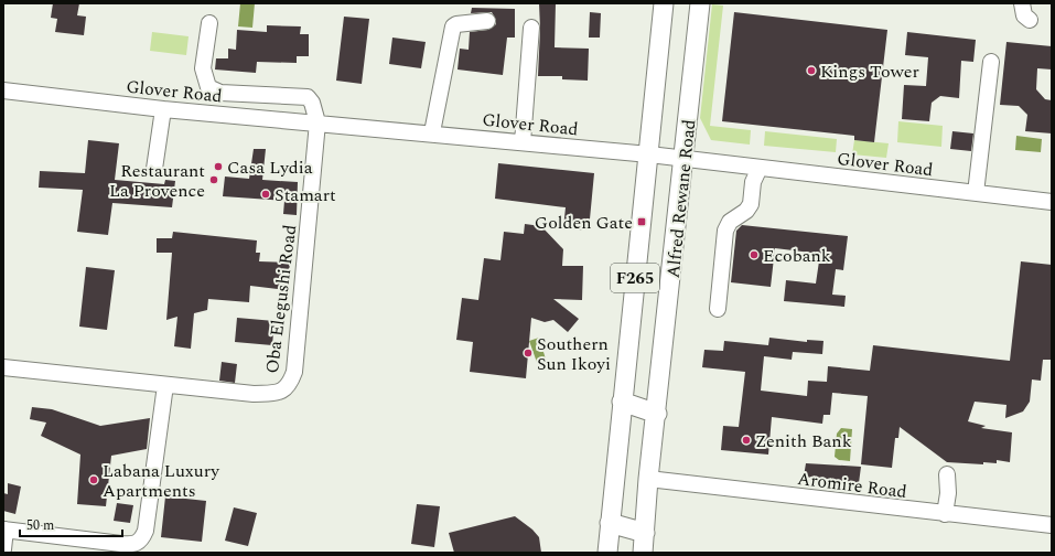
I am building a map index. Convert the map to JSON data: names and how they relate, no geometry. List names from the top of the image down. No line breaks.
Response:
{"streets":{"main road":["Alfred Rewane Road","F265"],"street":["Glover Road","Oba Elegushi Road","Aromire Road"]},"crossings":[["Glover Road","Alfred Rewane Road"],["Glover Road","Oba Elegushi Road"],["Alfred Rewane Road","Aromire Road"]],"places":{"other":["Kings Tower","Casa Lydia","Restaurant La Provence","Stamart","Ecobank","Southern Sun Ikoyi","Zenith Bank","Labana Luxury Apartments"],"transit":["Golden Gate"]},"scale_bar":"50 m"}
